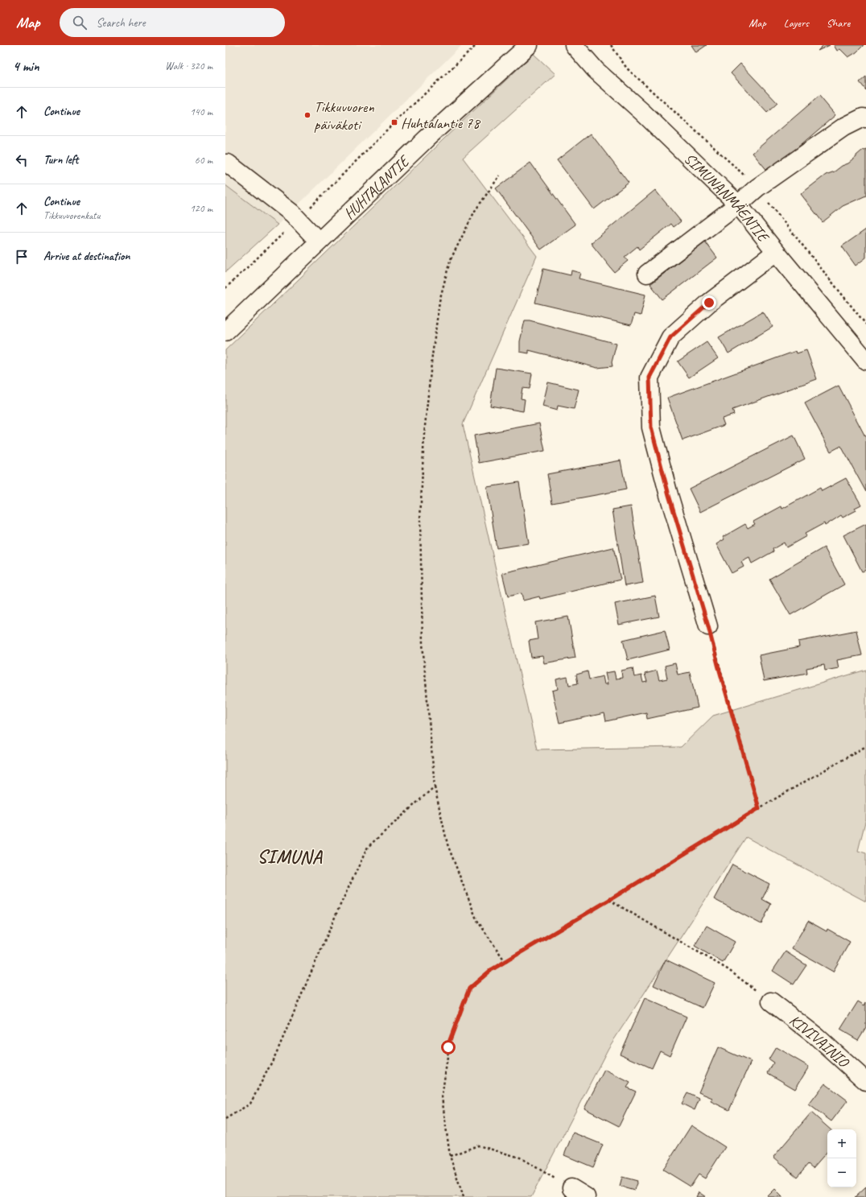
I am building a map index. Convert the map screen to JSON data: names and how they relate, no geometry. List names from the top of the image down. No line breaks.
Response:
{"streets":{"street":["HUHTALANTIE","SIMUNANMÄENTIE","KIVIVAINIO"]},"districts":["SIMUNA"],"places":{"other":["Tikkuvuoren päiväkoti"],"transit":["Huhtalantie 78"]},"page":{"header":"Map","search":"Search here","nav":["Map","Layers","Share"],"heading":["4 min","Walk · 320 m"],"list":[["Continue","140 m"],["Turn left","60 m"],["Continue","Tikkuvuorenkatu","120 m"],"Arrive at destination"],"map_buttons":["+","−"]}}
